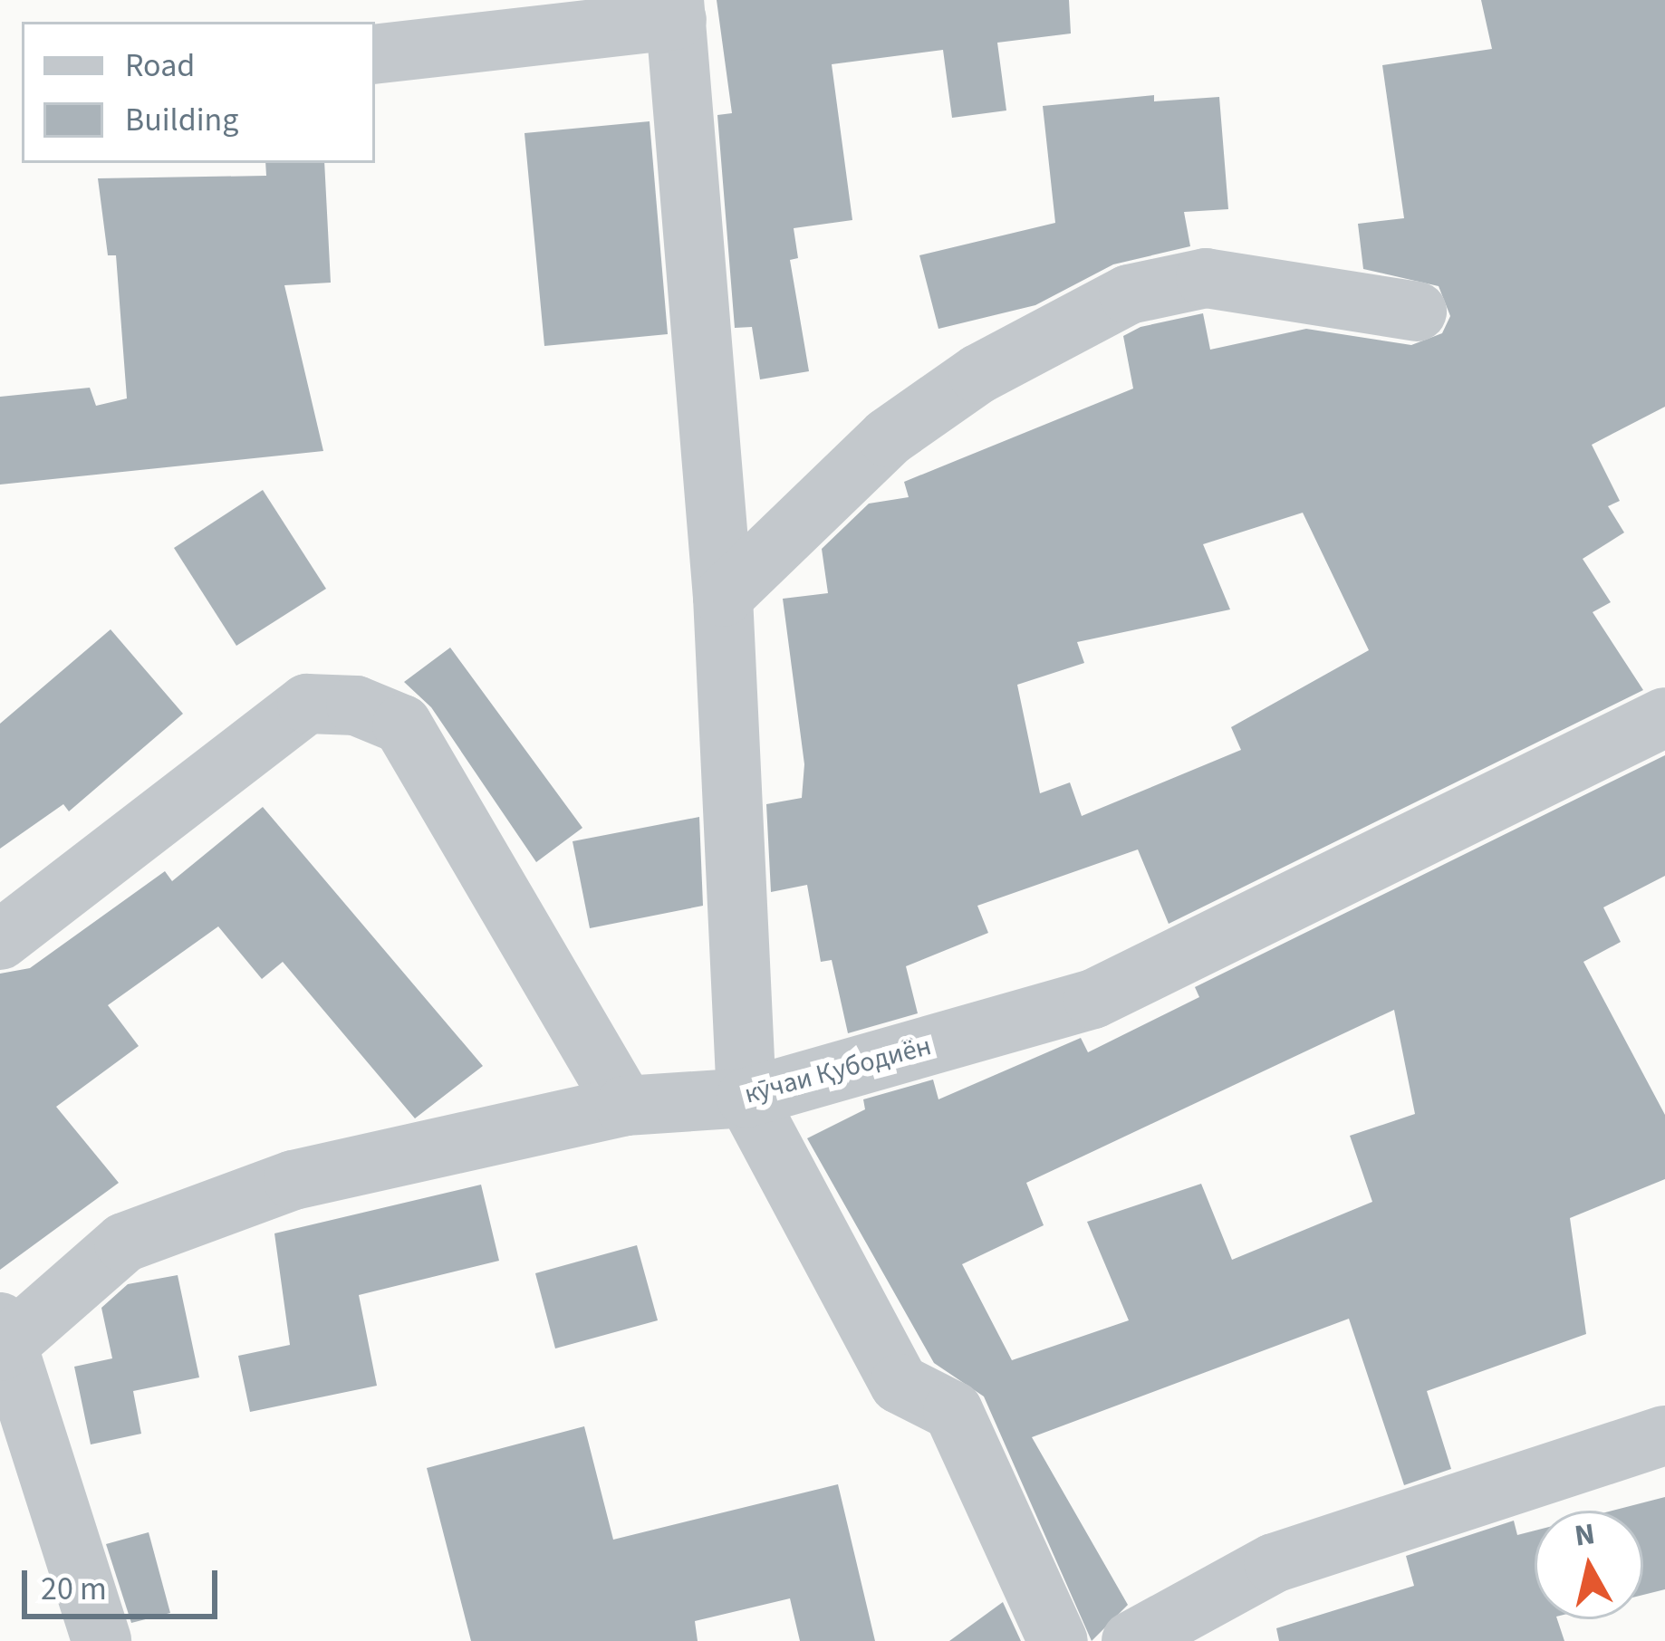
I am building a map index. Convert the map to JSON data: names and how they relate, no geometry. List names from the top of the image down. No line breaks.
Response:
{"streets":{"street":["кӯчаи Қубодиён"]},"legend":["Road","Building"],"scale_bar":"20 m","north":"top"}
